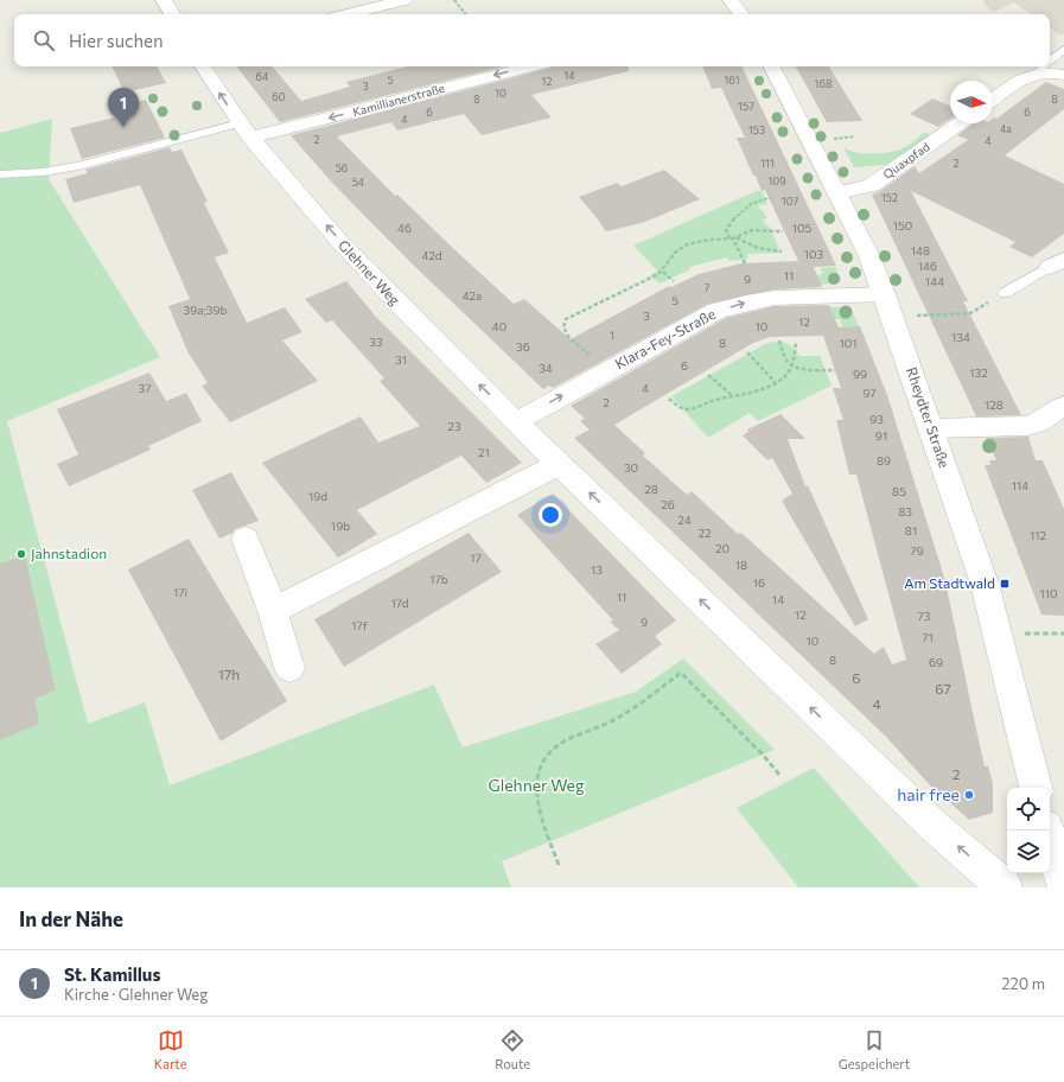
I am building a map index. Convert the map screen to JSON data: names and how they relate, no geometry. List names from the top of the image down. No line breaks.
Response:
{"streets":{"street":["Kamillianerstraße","Quaxpfad","Glehner Weg","Klara-Fey-Straße","Rheydter Straße"]},"crossings":[["Kamillianerstraße","Glehner Weg"],["Quaxpfad","Rheydter Straße"],["Glehner Weg","Klara-Fey-Straße"],["Klara-Fey-Straße","Rheydter Straße"]],"one_way":["Kamillianerstraße","Glehner Weg","Klara-Fey-Straße"],"parks":["Glehner Weg"],"places":{"other":["Jahnstadion","hair free"],"transit":["Am Stadtwald"]},"house_numbers":["14","64","5","161","12","168","3","10","60","8","8","157","6","6","4","4a","153","2","4","111","2","56","109","54","152","107","150","46","105","148","103","42d","146","11","9","144","7","42a","5","39a;39b","3","12","40","10","1","134","33","8","101","36","31","6","34","132","99","37","4","97","2","128","93","23","91","21","89","30","114","28","85","19d","26","83","24","19b","81","22","112","20","79","17","18","13","17b","16","17i","110","11","14","17d","12","73","9","17f","71","10","8","69","17h","6","67","4","2"],"north":"right","page":{"search":"Hier suchen","pins":"1","heading":"In der Nähe","list":[{"mark":"1","name":"St. Kamillus","note":"Kirche · Glehner Weg","value":"220 m"}],"nav":["Karte","Route","Gespeichert"]}}
